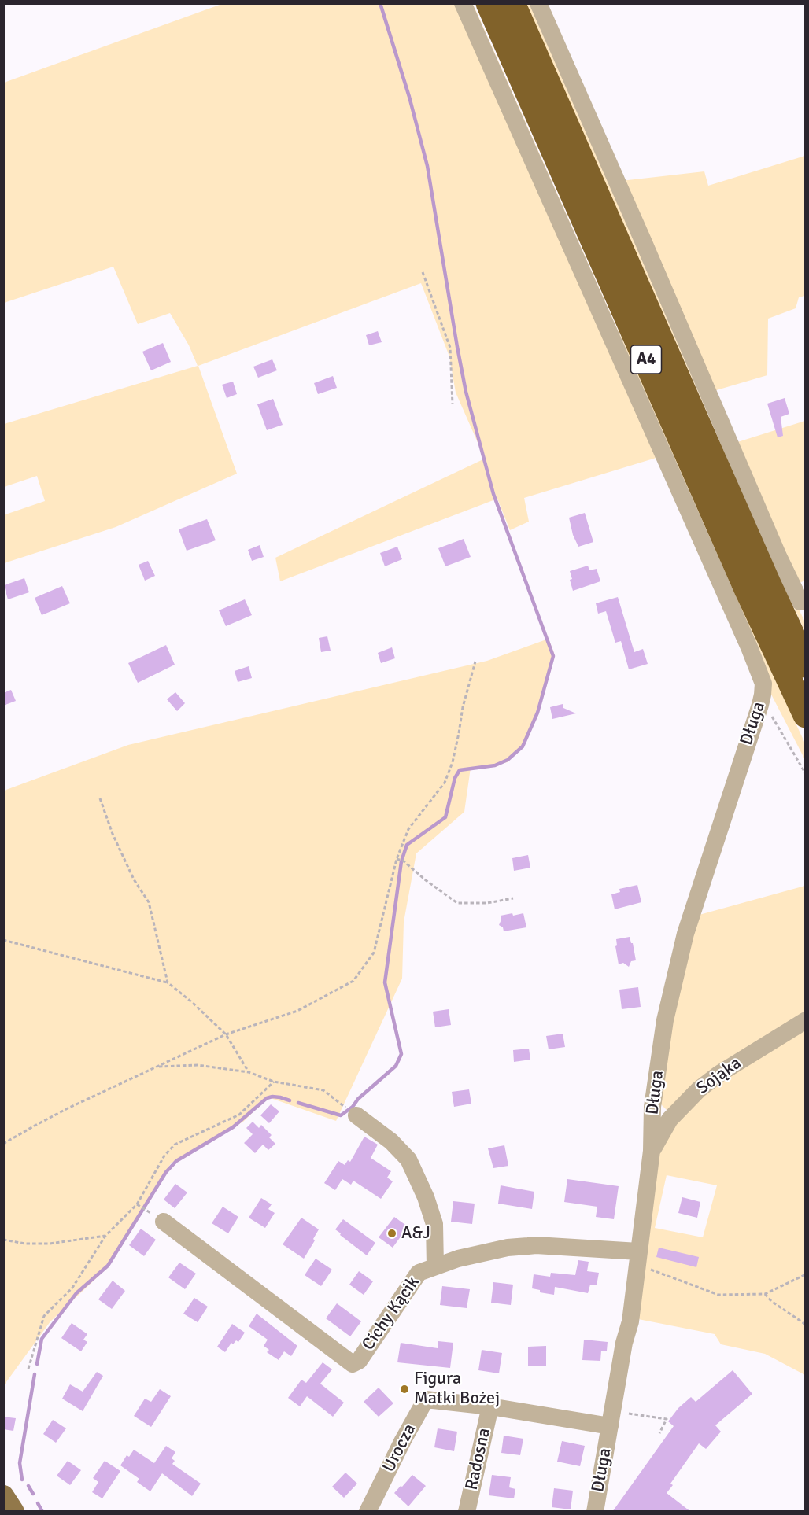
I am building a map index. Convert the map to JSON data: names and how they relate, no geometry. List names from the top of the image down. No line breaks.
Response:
{"streets":{"highway":["A4"],"street":["Długa","Sojąka","Cichy Kącik","Urocza","Radosna"]},"crossings":[["Długa","Sojąka"],["Długa","Cichy Kącik"],["Długa","Urocza"],["Urocza","Radosna"]],"places":["A&J","Figura Matki Bożej"]}
